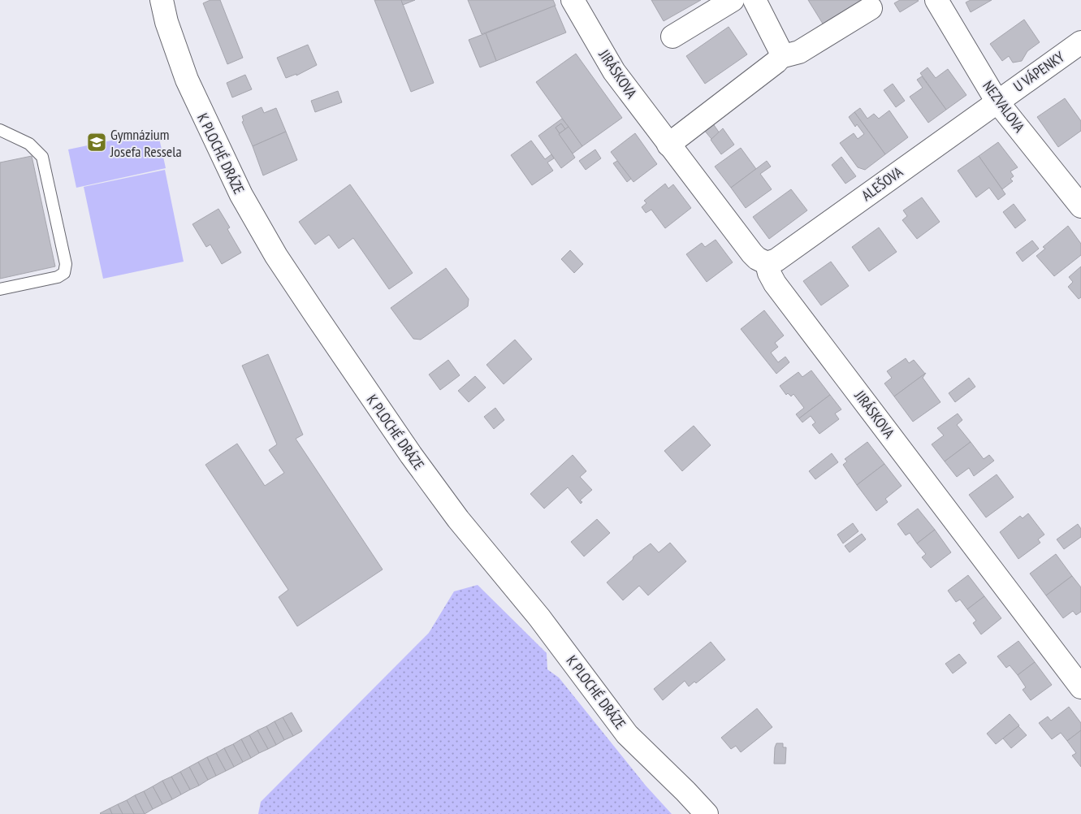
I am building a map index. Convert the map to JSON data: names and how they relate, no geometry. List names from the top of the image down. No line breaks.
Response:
{"streets":{"street":["U VÁPENKY","JIRÁSKOVA","NEZVALOVA","K PLOCHÉ DRÁZE","ALEŠOVA"]},"crossings":[["U VÁPENKY","NEZVALOVA"],["U VÁPENKY","ALEŠOVA"],["JIRÁSKOVA","ALEŠOVA"],["NEZVALOVA","ALEŠOVA"]],"places":{"school or university":["Gymnázium Josefa Ressela"]}}
